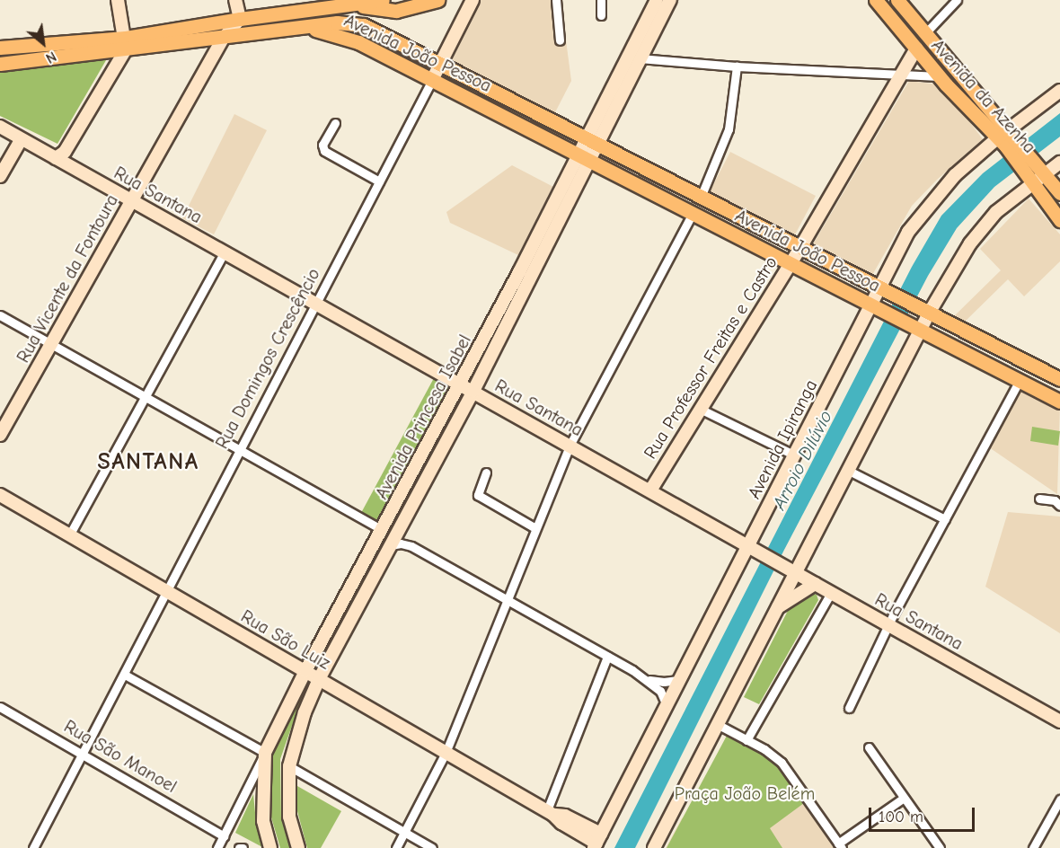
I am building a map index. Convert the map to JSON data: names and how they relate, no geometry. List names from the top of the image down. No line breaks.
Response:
{"streets":{"main road":["Avenida João Pessoa","Avenida da Azenha","Rua Santana","Rua Vicente da Fontoura","Rua Professor Freitas e Castro","Rua Domingos Crescêncio","Avenida Princesa Isabel","Avenida Ipiranga","Rua São Luiz"],"street":["Rua São Manoel"]},"crossings":[["Avenida João Pessoa","Rua Professor Freitas e Castro"],["Avenida João Pessoa","Rua Domingos Crescêncio"],["Avenida João Pessoa","Avenida Princesa Isabel"],["Avenida João Pessoa","Avenida Ipiranga"],["Avenida da Azenha","Rua Professor Freitas e Castro"],["Avenida da Azenha","Avenida Ipiranga"],["Rua Santana","Rua Vicente da Fontoura"],["Rua Santana","Rua Professor Freitas e Castro"],["Rua Santana","Rua Domingos Crescêncio"],["Rua Santana","Avenida Princesa Isabel"],["Rua Santana","Avenida Ipiranga"],["Rua Domingos Crescêncio","Rua São Luiz"],["Rua Domingos Crescêncio","Rua São Manoel"],["Avenida Princesa Isabel","Rua São Luiz"],["Avenida Princesa Isabel","Rua São Manoel"],["Avenida Ipiranga","Rua São Luiz"]],"districts":["SANTANA"],"water":["Arroio Dilúvio"],"parks":["Praça João Belém"],"scale_bar":"100 m","north":"bottom right"}
